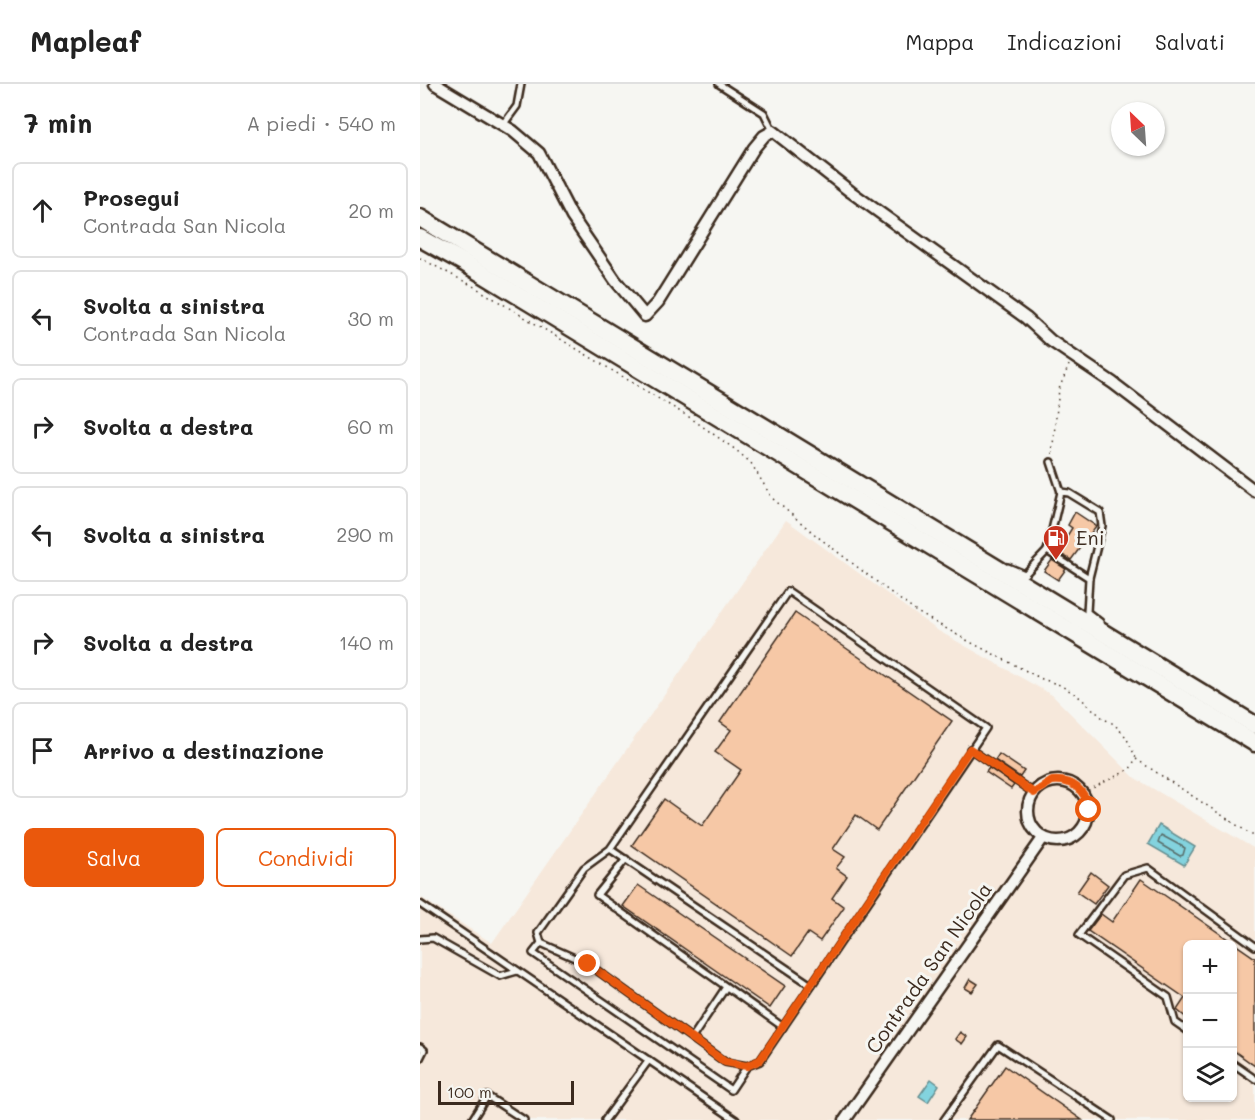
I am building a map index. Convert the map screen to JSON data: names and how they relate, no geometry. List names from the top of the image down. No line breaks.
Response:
{"streets":{"street":["Contrada San Nicola"]},"places":{"fuel station":["Eni"]},"scale_bar":"100 m","north":"top left","page":{"header":"Mapleaf","nav":["Mappa","Indicazioni","Salvati"],"heading":["7 min","A piedi · 540 m"],"list":[["Prosegui","Contrada San Nicola","20 m"],["Svolta a sinistra","Contrada San Nicola","30 m"],["Svolta a destra","60 m"],["Svolta a sinistra","290 m"],["Svolta a destra","140 m"],"Arrivo a destinazione"],"buttons":["Salva","Condividi"],"map_buttons":["+","−"],"scale":"100 m"}}
